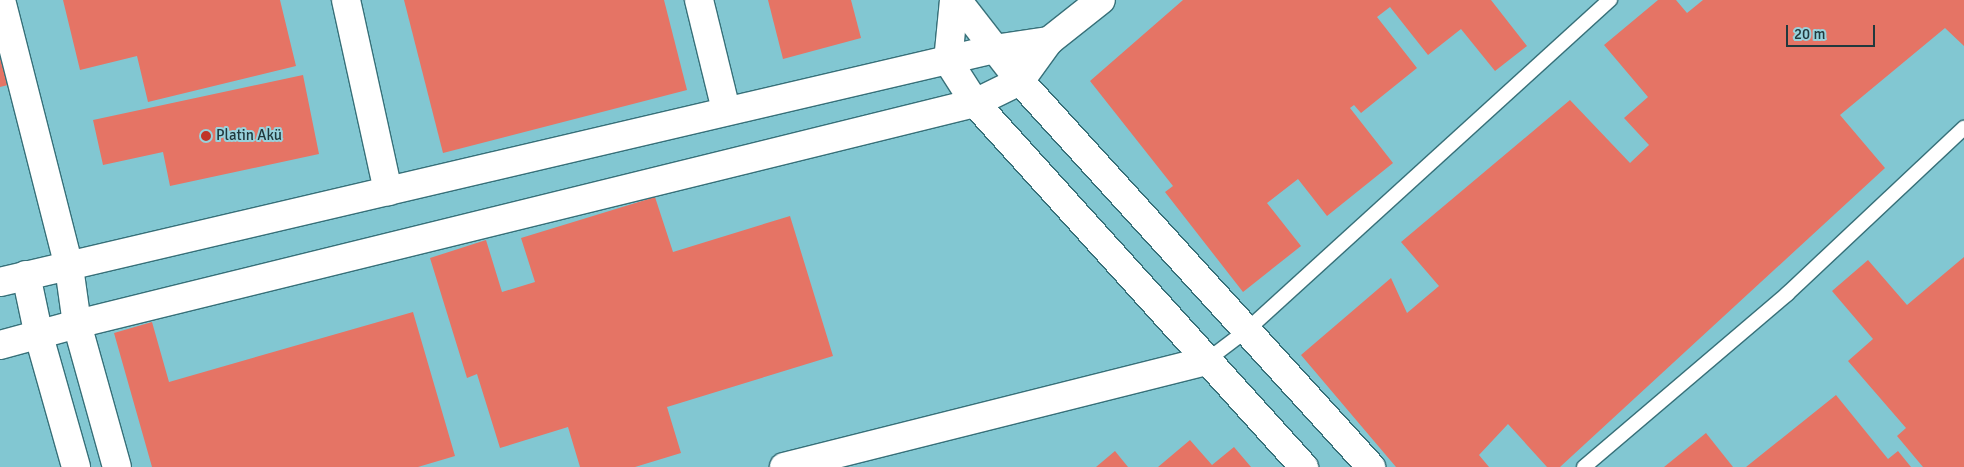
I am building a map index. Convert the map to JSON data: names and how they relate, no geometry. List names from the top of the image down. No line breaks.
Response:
{"places":["Platin Akü"],"scale_bar":"20 m"}
